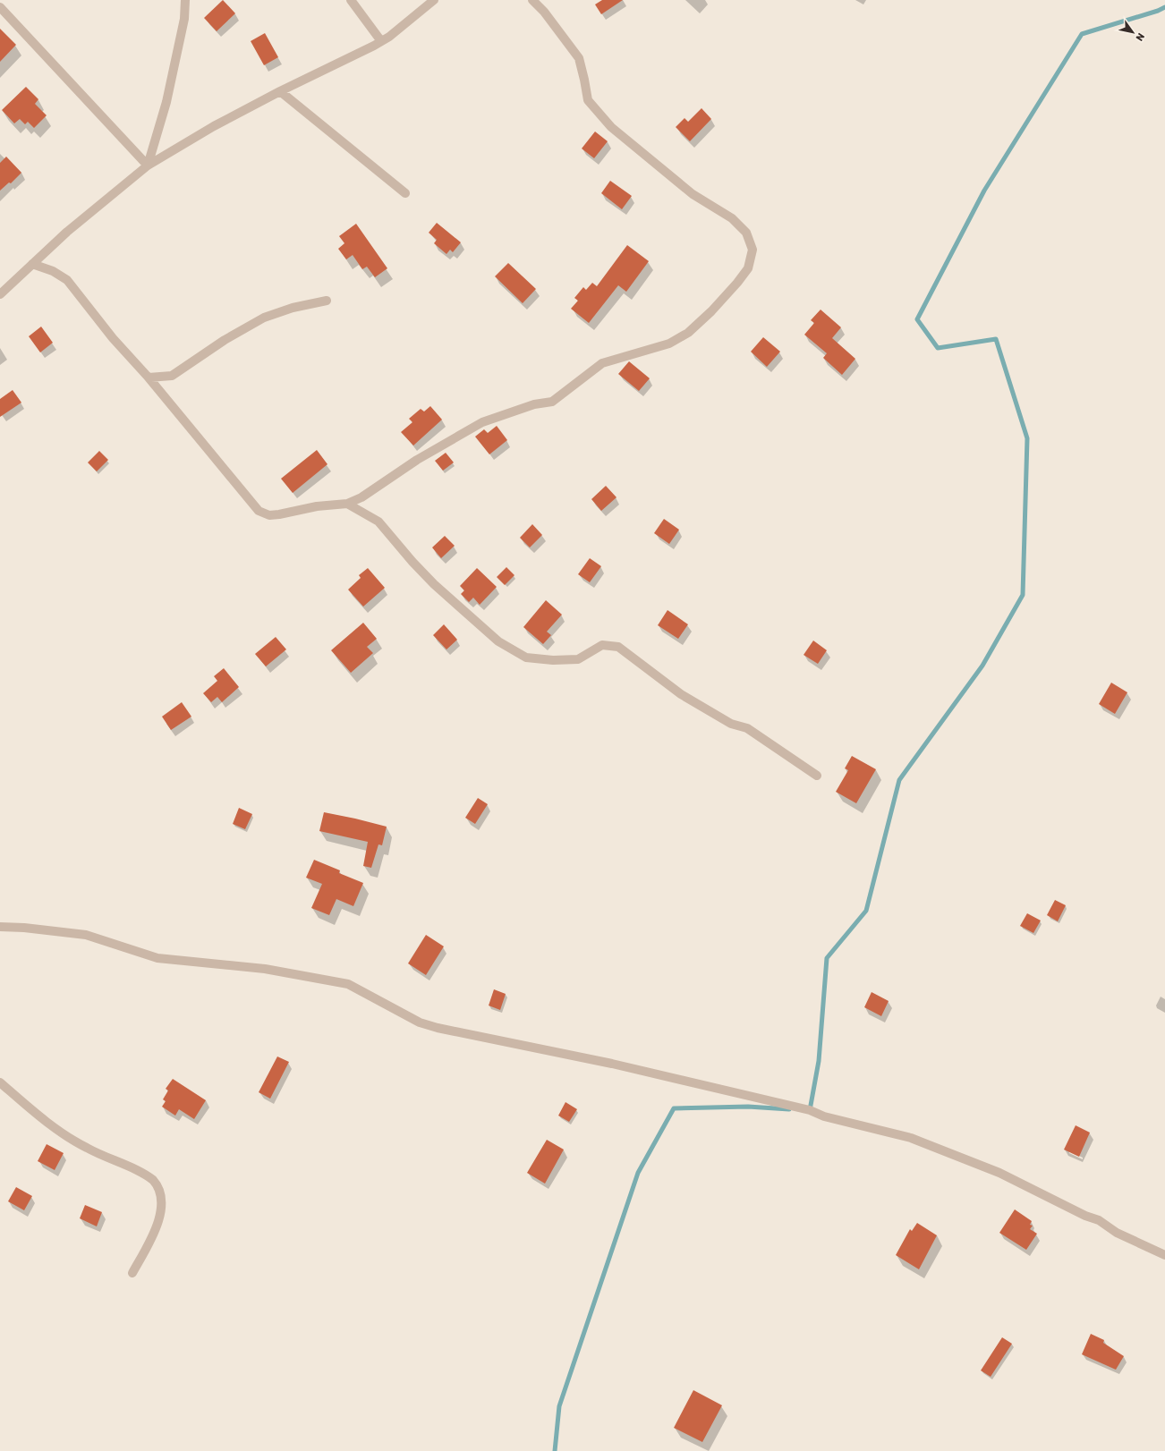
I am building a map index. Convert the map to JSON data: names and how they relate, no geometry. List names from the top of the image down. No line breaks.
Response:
{"north":"bottom right"}
